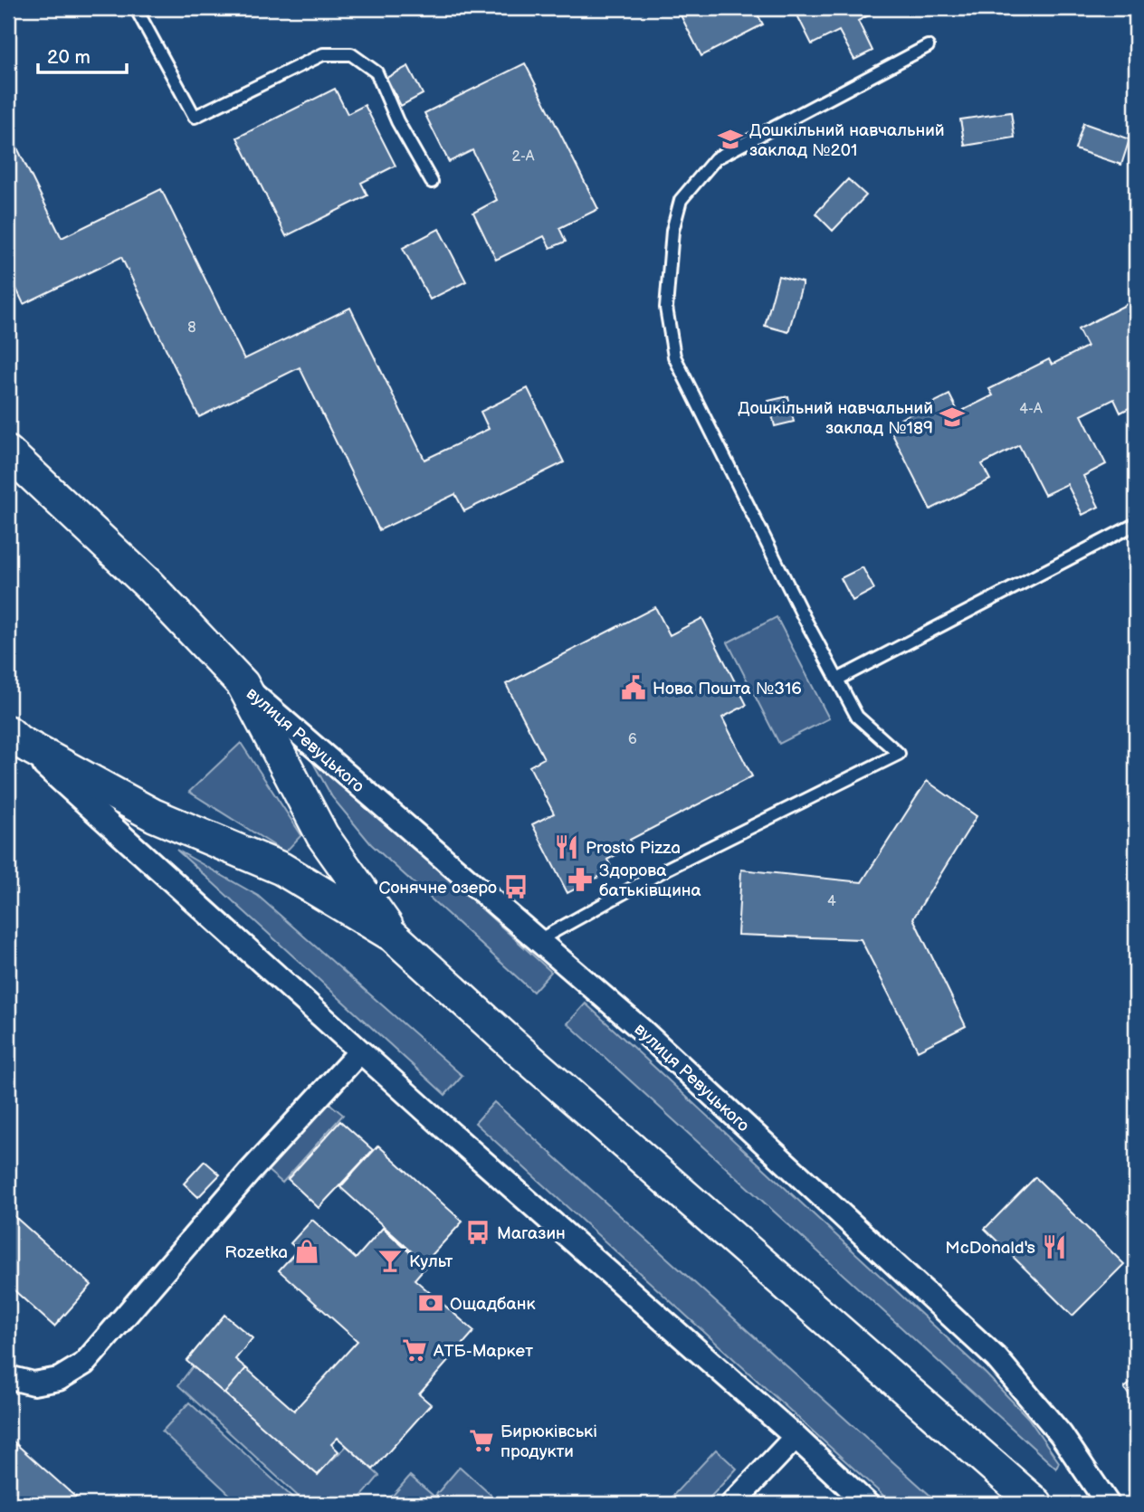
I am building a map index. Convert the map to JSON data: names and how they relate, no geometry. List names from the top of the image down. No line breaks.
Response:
{"streets":{"street":["вулиця Ревуцького"]},"places":{"school or university":["Дошкільний навчальний заклад №201","Дошкільний навчальний заклад №189"],"public building":["Нова Пошта №316"],"restaurant":["Prosto Pizza","McDonald's"],"pharmacy":["Здорова батьківщина"],"bus stop":["Сонячне озеро","Магазин"],"shop":["Rozetka"],"bar":["Культ"],"bank":["Ощадбанк"],"supermarket":["АТБ-Маркет","Бирюківські продукти"]},"house_numbers":["2-А","8","4-А","6","4"],"scale_bar":"20 m"}
